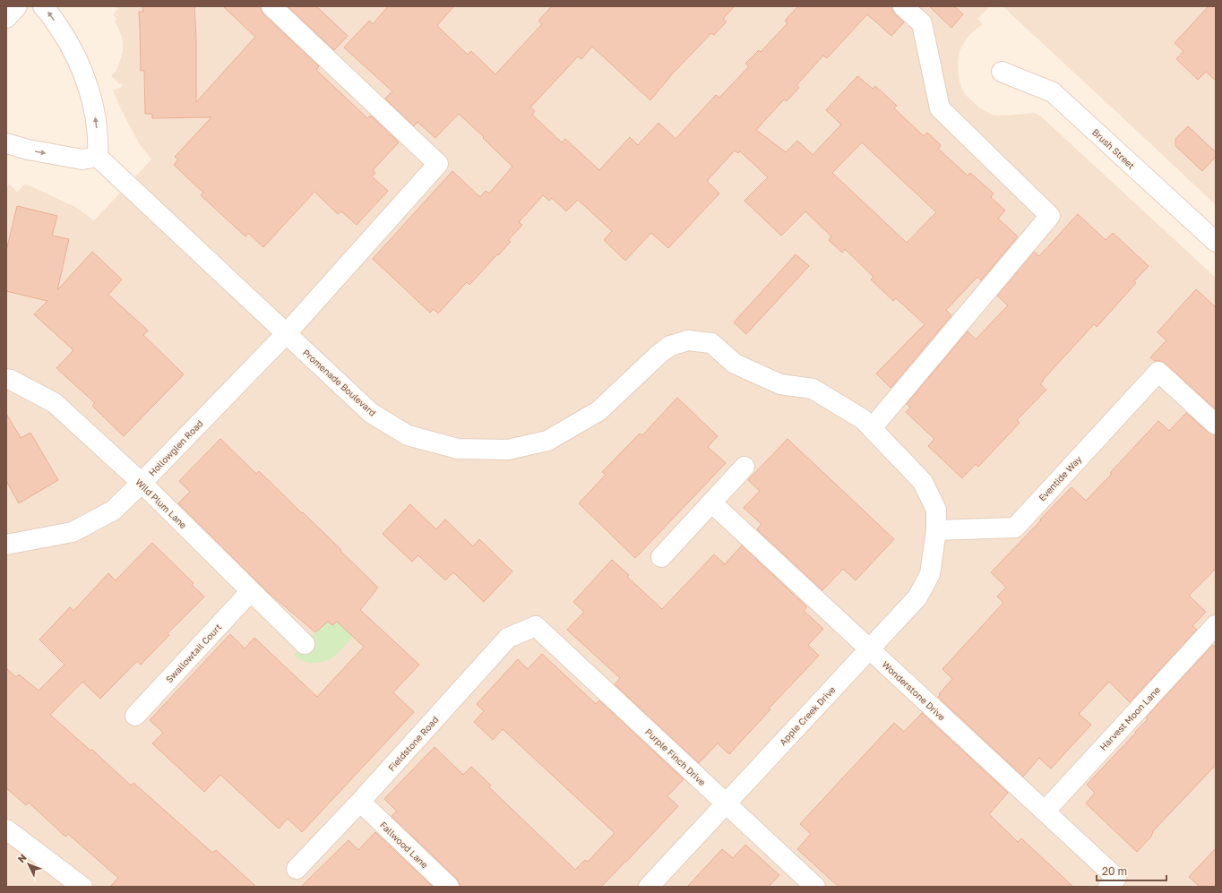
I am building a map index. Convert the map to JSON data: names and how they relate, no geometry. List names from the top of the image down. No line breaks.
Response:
{"streets":{"street":["Brush Street","Promenade Boulevard","Hollowglen Road","Eventide Way","Wild Plum Lane","Swallowtail Court","Wonderstone Drive","Apple Creek Drive","Harvest Moon Lane","Fieldstone Road","Purple Finch Drive","Fallwood Lane"]},"crossings":[["Promenade Boulevard","Hollowglen Road"],["Promenade Boulevard","Eventide Way"],["Promenade Boulevard","Apple Creek Drive"],["Hollowglen Road","Wild Plum Lane"],["Eventide Way","Apple Creek Drive"],["Wild Plum Lane","Swallowtail Court"],["Wonderstone Drive","Apple Creek Drive"],["Wonderstone Drive","Harvest Moon Lane"],["Apple Creek Drive","Purple Finch Drive"],["Fieldstone Road","Purple Finch Drive"],["Fieldstone Road","Fallwood Lane"]],"scale_bar":"20 m","north":"top left"}
